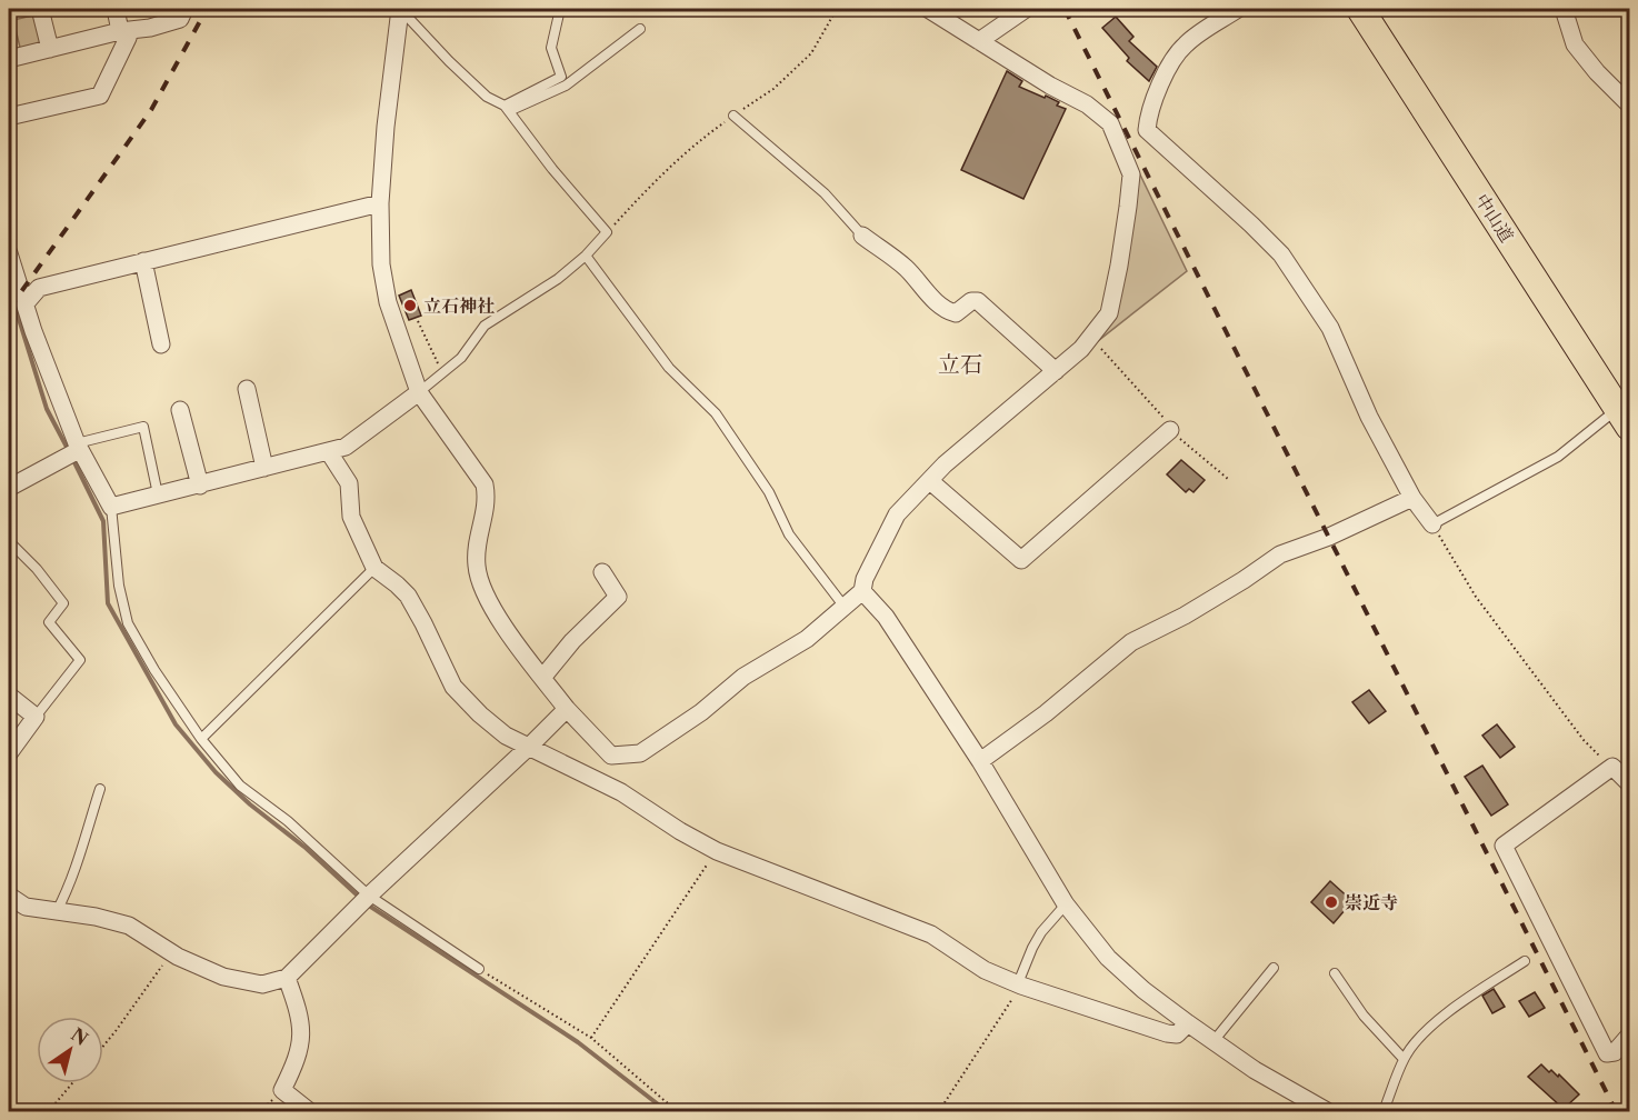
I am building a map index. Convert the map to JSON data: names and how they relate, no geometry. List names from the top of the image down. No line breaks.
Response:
{"streets":{"highway":["中山道"]},"districts":["立石"],"places":["立石神社","崇近寺"],"north":"top right"}
